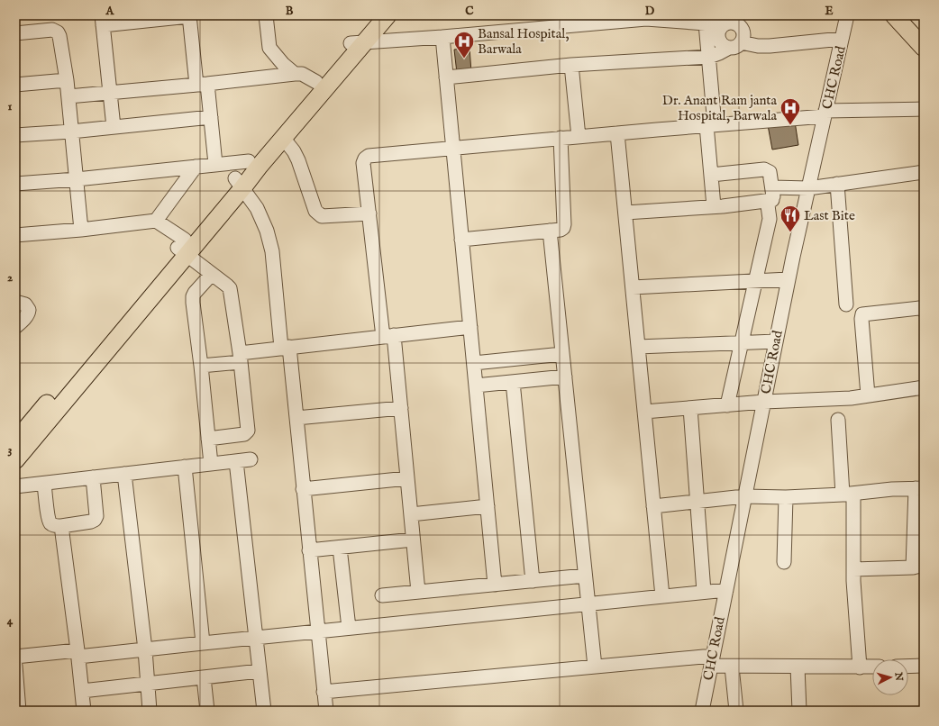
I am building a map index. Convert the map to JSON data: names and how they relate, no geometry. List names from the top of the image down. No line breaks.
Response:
{"streets":{"street":["CHC Road"]},"places":{"hospital":["Bansal Hospital, Barwala","Dr. Anant Ram janta Hospital, Barwala"],"restaurant":["Last Bite"]},"north":"right","grid":{"columns":["A","B","C","D","E"],"rows":["1","2","3","4"]}}
